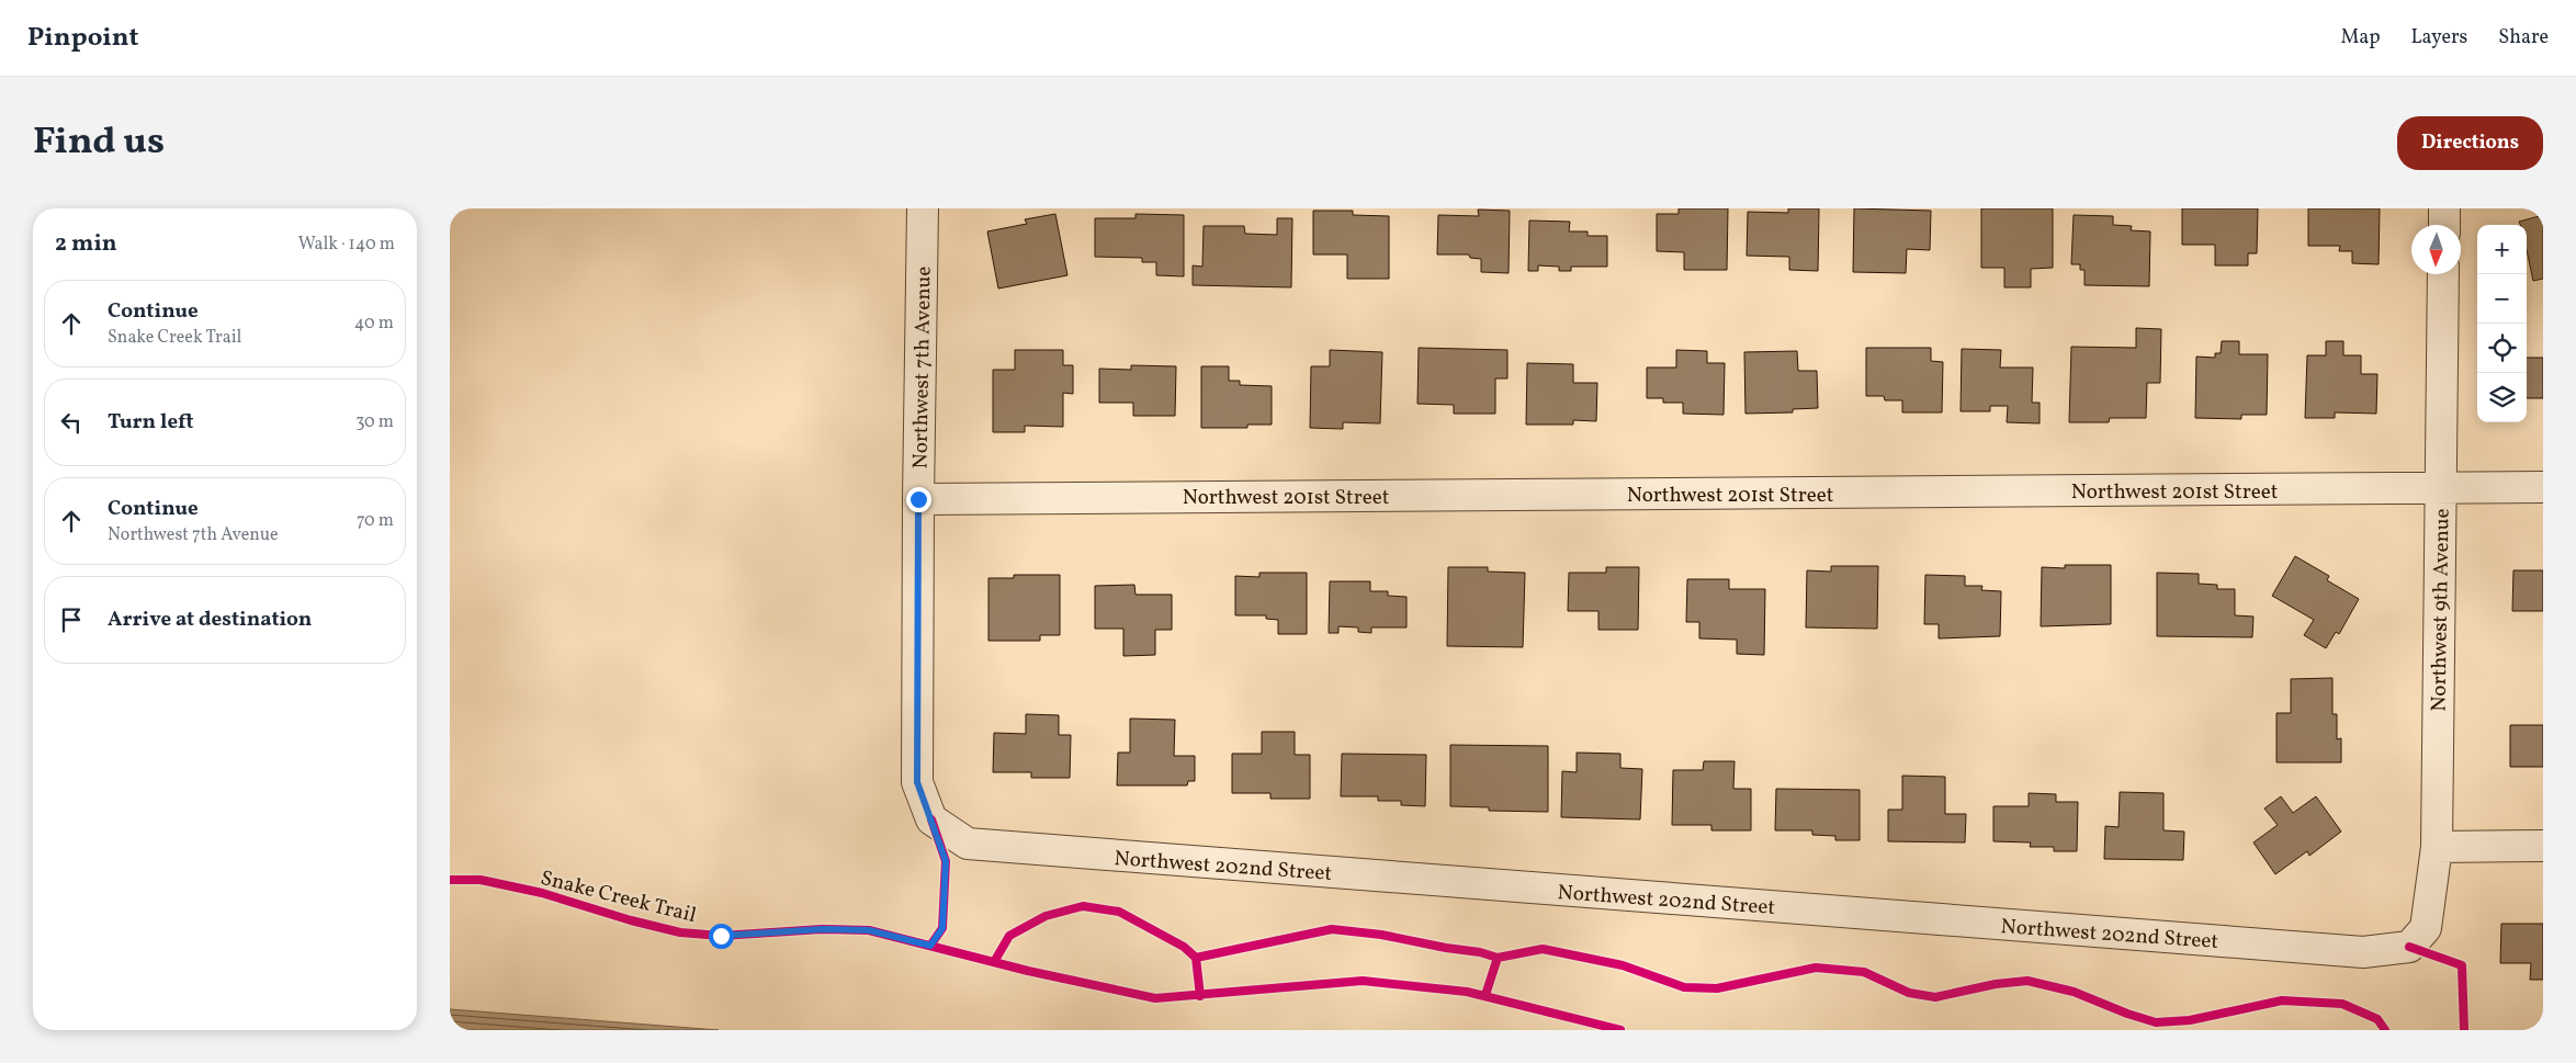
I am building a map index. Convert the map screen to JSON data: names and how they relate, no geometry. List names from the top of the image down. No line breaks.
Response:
{"streets":{"street":["Northwest 7th Avenue","Northwest 201st Street","Northwest 9th Avenue","Northwest 202nd Street"],"cycle path":["Snake Creek Trail"]},"crossings":[["Northwest 7th Avenue","Northwest 201st Street"],["Northwest 7th Avenue","Northwest 202nd Street"],["Northwest 201st Street","Northwest 9th Avenue"],["Northwest 9th Avenue","Northwest 202nd Street"]],"north":"bottom","page":{"header":"Pinpoint","nav":["Map","Layers","Share"],"title":"Find us","buttons":"Directions","heading":["2 min","Walk · 140 m"],"map_buttons":["+","−"],"list":[["Continue","Snake Creek Trail","40 m"],["Turn left","30 m"],["Continue","Northwest 7th Avenue","70 m"],"Arrive at destination"]}}
